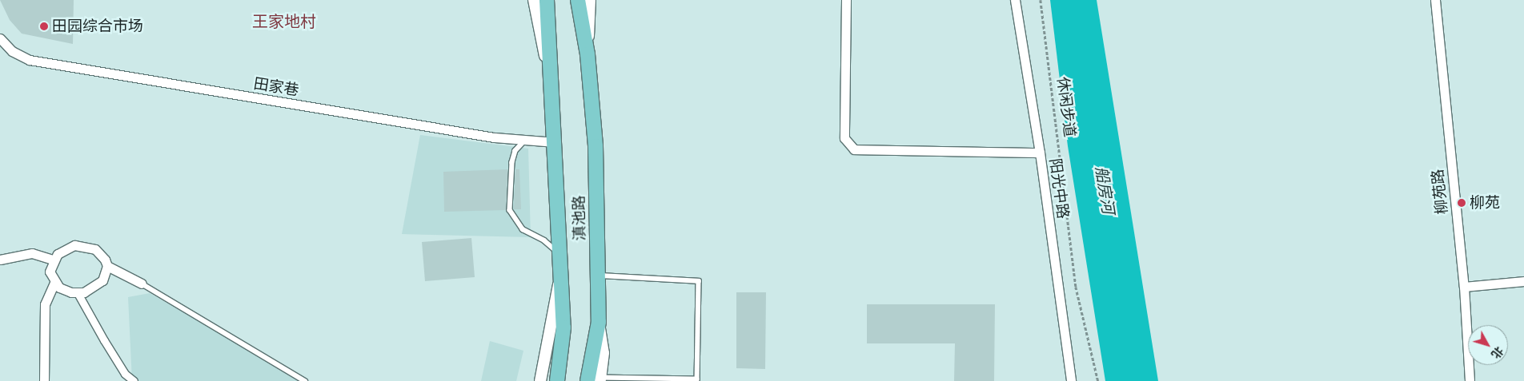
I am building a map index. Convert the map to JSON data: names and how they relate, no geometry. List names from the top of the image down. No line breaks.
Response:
{"streets":{"main road":["滇池路"],"street":["田家巷","阳光中路","柳苑路"],"path":["休闲步道"]},"crossings":[["田家巷","滇池路"]],"districts":["王家地村"],"water":["船房河"],"places":["田园综合市场","柳苑"],"north":"bottom right"}
